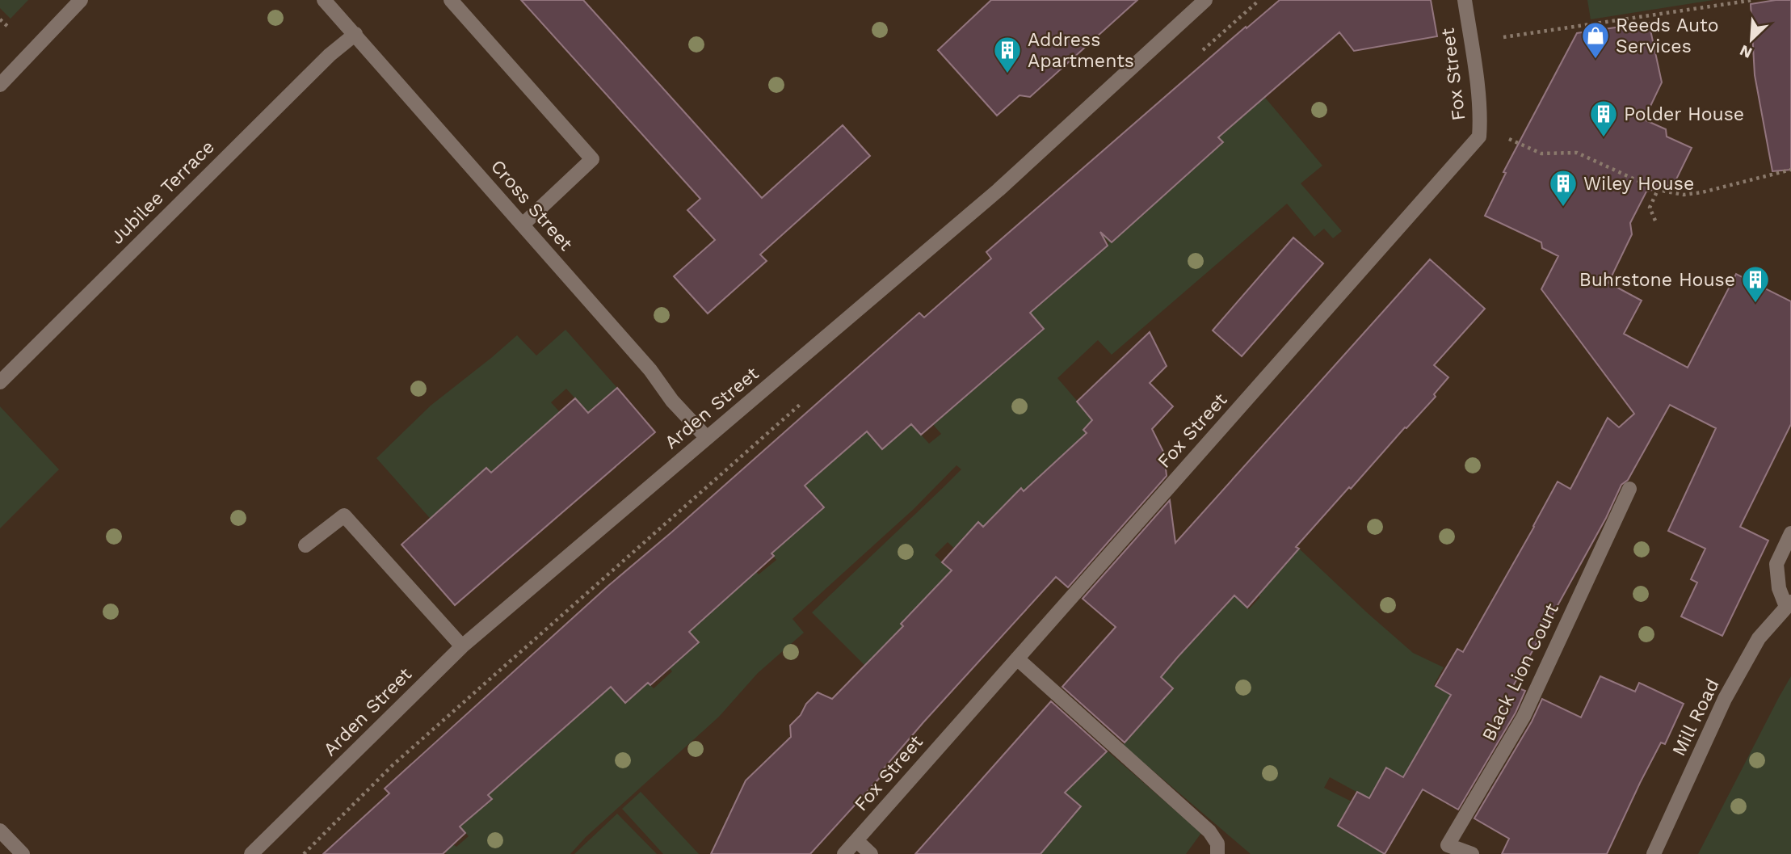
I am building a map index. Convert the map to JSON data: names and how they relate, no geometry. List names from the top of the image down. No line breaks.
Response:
{"streets":{"street":["Fox Street","Jubilee Terrace","Cross Street","Arden Street","Black Lion Court","Mill Road"]},"crossings":[["Jubilee Terrace","Cross Street"],["Cross Street","Arden Street"]],"places":{"shop":["Reeds Auto Services"],"building":["Address Apartments","Polder House","Wiley House","Buhrstone House"]},"north":"bottom left"}
